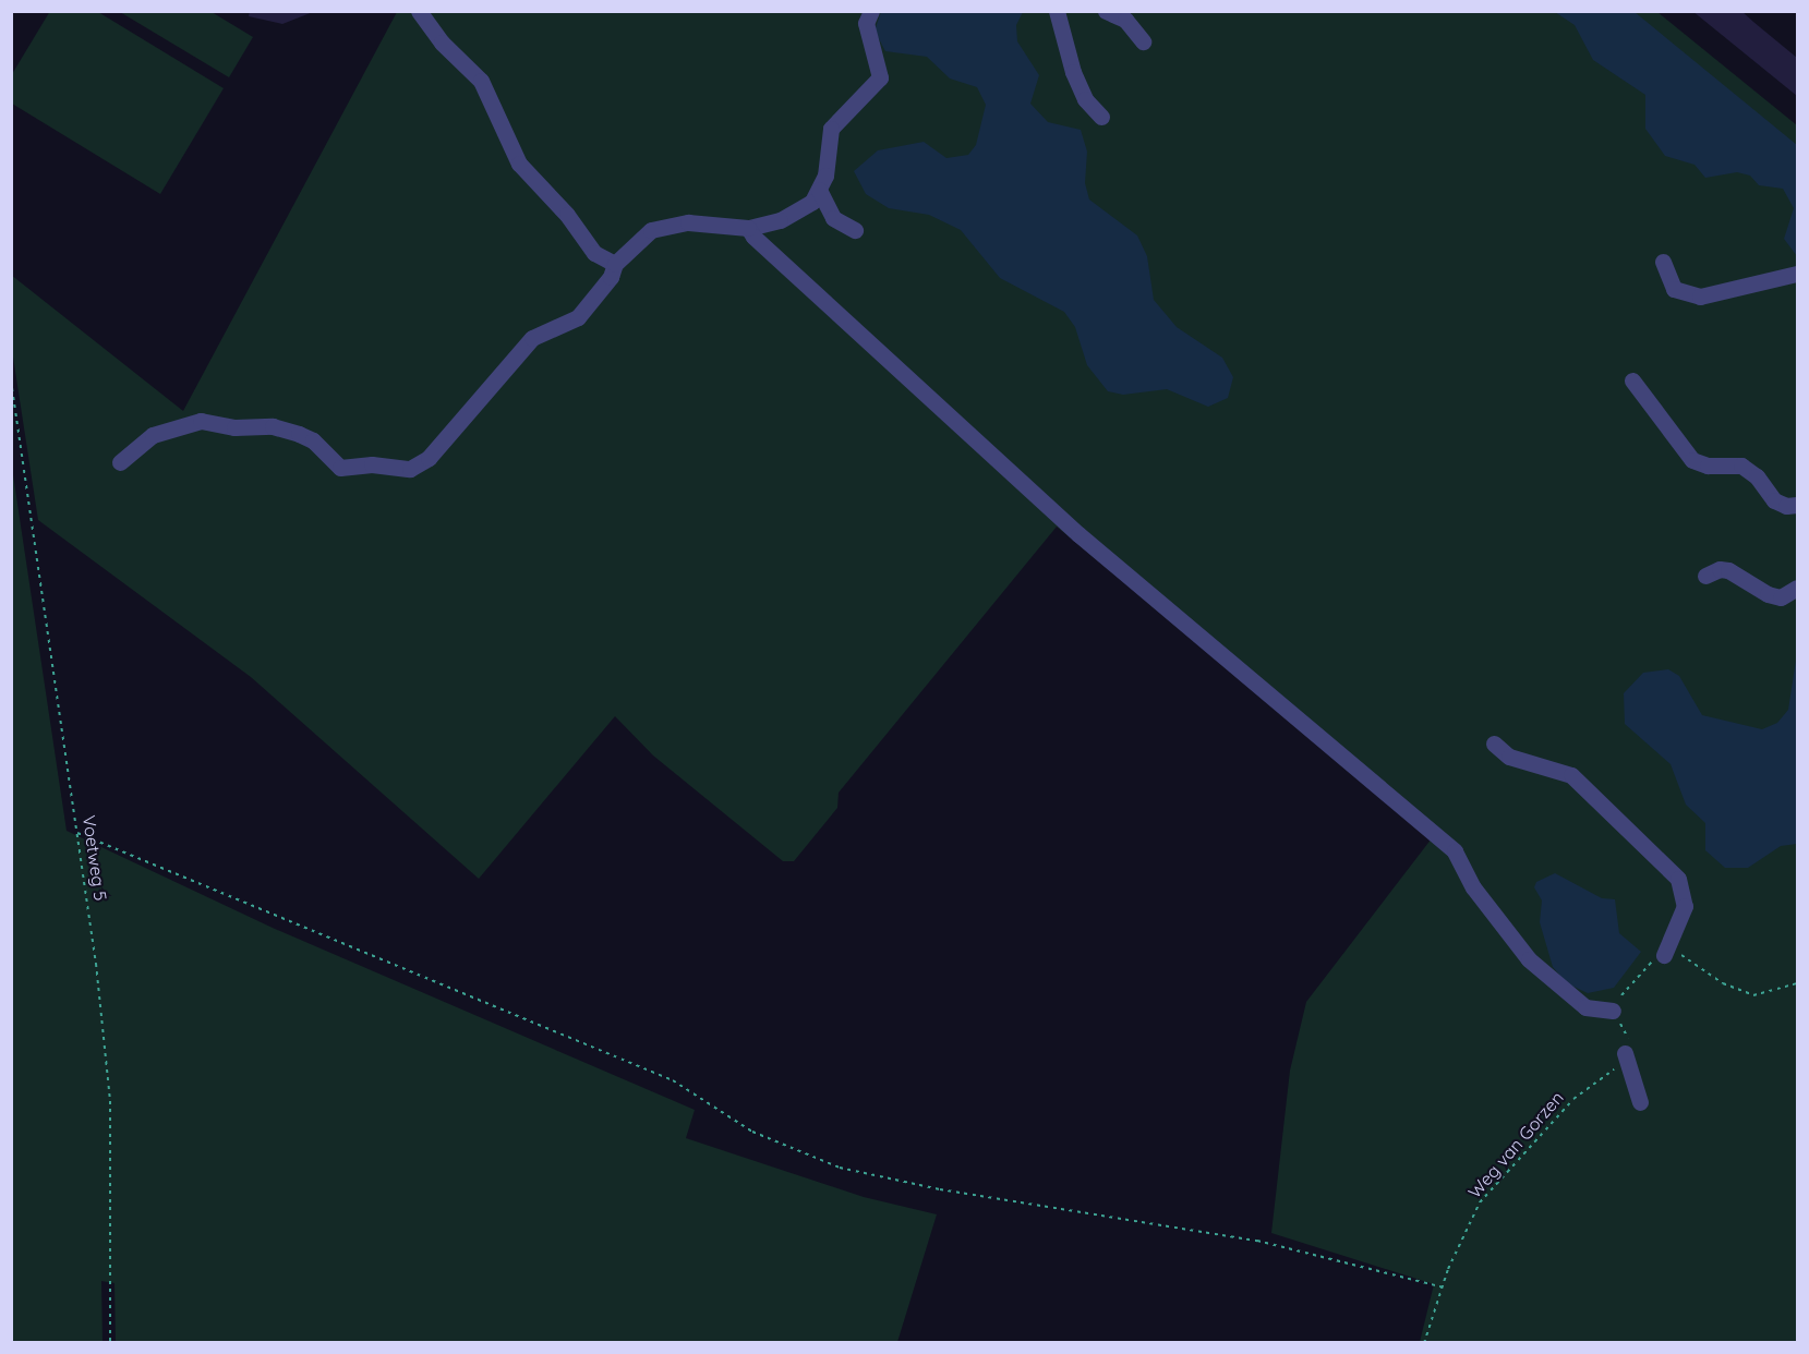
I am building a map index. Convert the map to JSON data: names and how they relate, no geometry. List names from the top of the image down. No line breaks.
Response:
{"streets":{"path":["Voetweg 5","Weg van Gorzen"]}}
